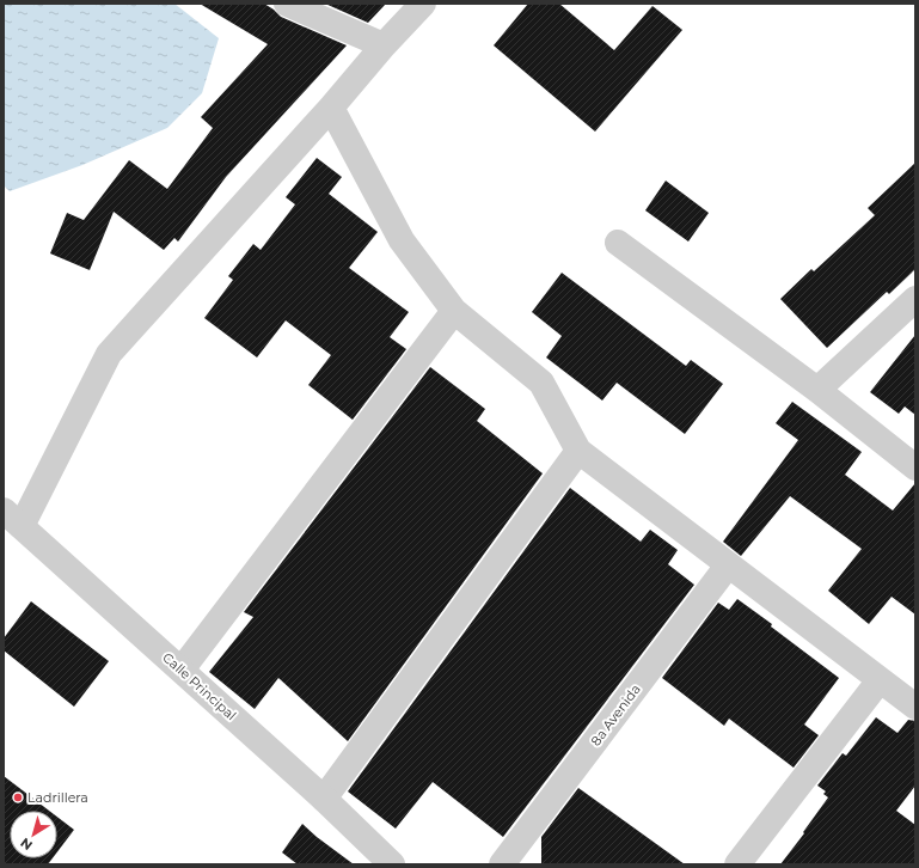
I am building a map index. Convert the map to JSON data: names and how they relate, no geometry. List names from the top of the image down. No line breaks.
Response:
{"streets":{"street":["Calle Principal","8a Avenida"]},"places":["Ladrillera"],"north":"bottom left"}
